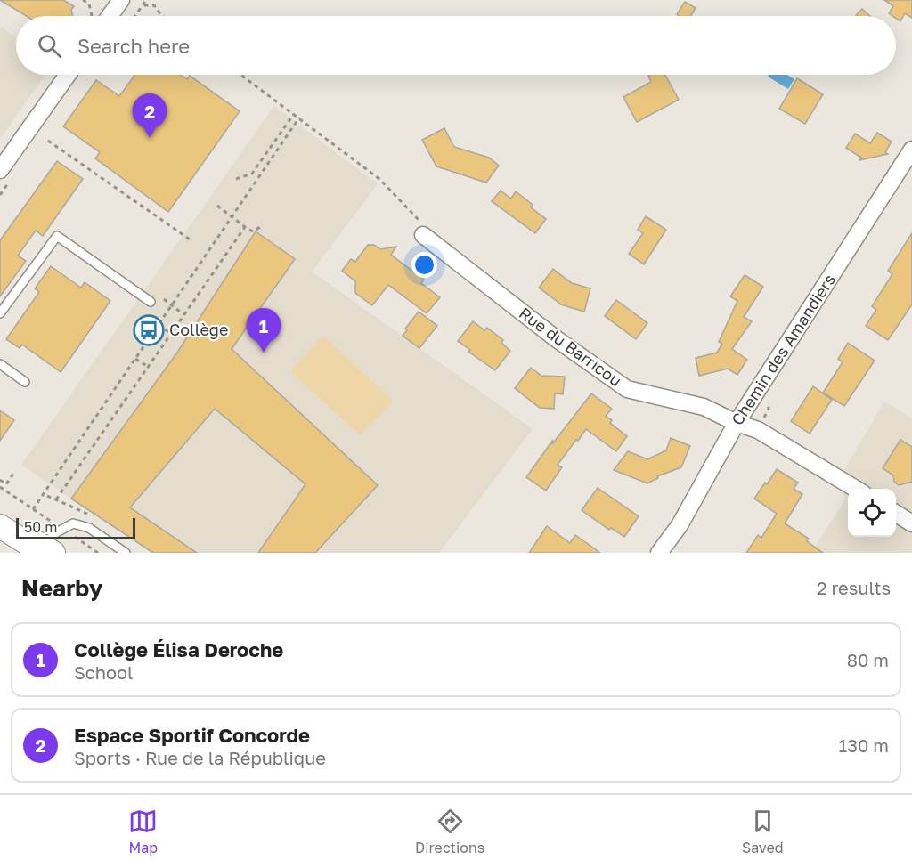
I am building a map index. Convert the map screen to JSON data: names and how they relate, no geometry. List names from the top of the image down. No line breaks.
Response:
{"streets":{"street":["Rue du Barricou","Chemin des Amandiers"]},"crossings":[["Rue du Barricou","Chemin des Amandiers"]],"places":{"bus stop":["Collège"]},"scale_bar":"50 m","page":{"search":"Search here","pins":["2","1"],"scale":"50 m","heading":["Nearby","2 results"],"list":[{"mark":"1","name":"Collège Élisa Deroche","note":"School","value":"80 m"},{"mark":"2","name":"Espace Sportif Concorde","note":"Sports · Rue de la République","value":"130 m"}],"nav":["Map","Directions","Saved"]}}
